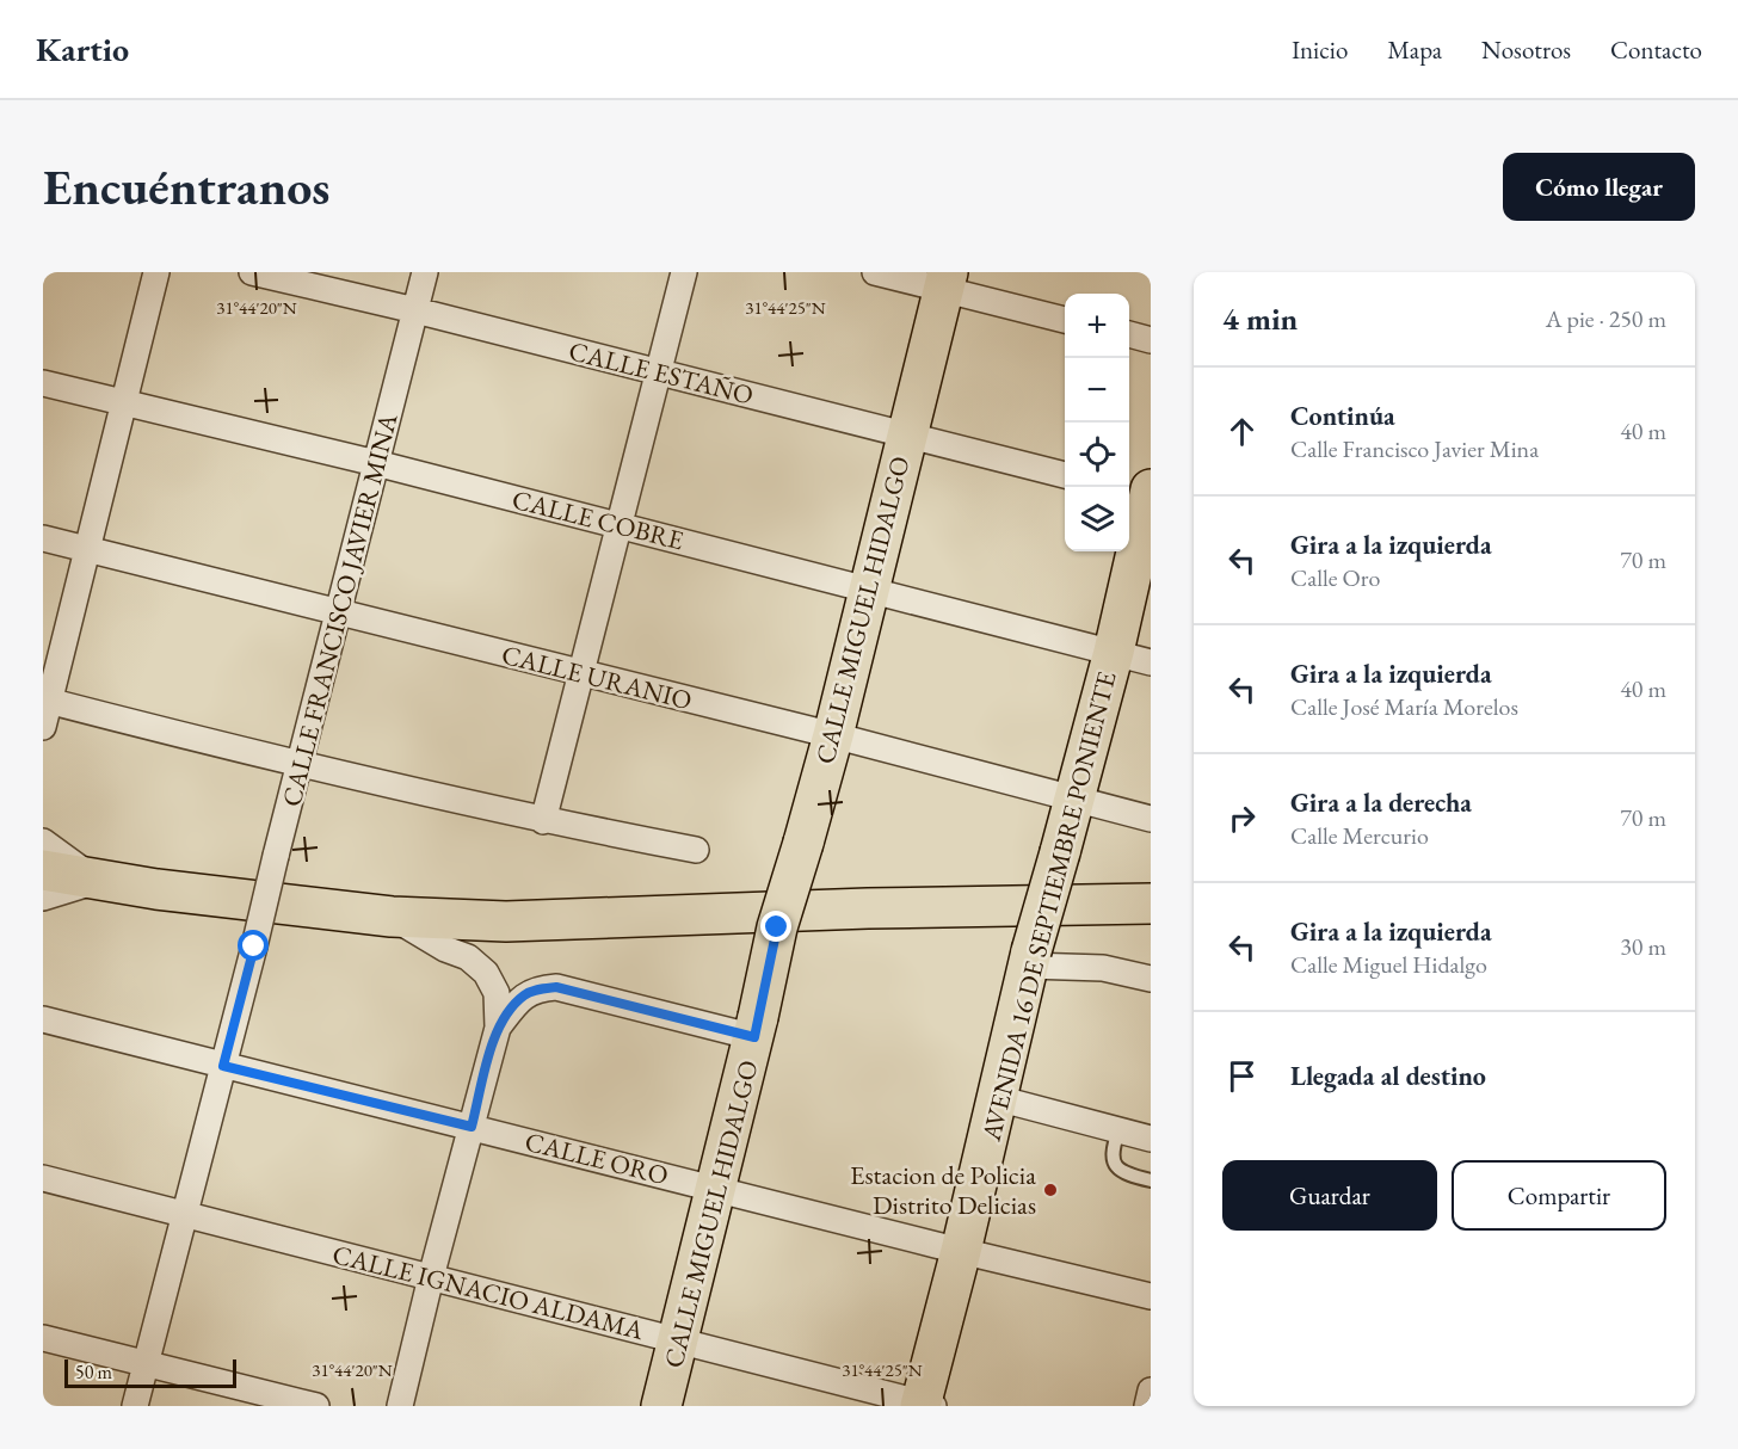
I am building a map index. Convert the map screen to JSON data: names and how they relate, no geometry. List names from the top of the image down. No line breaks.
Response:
{"streets":{"main road":["CALLE MIGUEL HIDALGO","AVENIDA 16 DE SEPTIEMBRE PONIENTE"],"street":["CALLE ESTAÑO","CALLE COBRE","CALLE FRANCISCO JAVIER MINA","CALLE URANIO","CALLE ORO","CALLE IGNACIO ALDAMA"]},"crossings":[["CALLE ESTAÑO","CALLE FRANCISCO JAVIER MINA"],["CALLE ESTAÑO","CALLE MIGUEL HIDALGO"],["CALLE COBRE","CALLE FRANCISCO JAVIER MINA"],["CALLE COBRE","CALLE MIGUEL HIDALGO"],["CALLE COBRE","AVENIDA 16 DE SEPTIEMBRE PONIENTE"],["CALLE FRANCISCO JAVIER MINA","CALLE URANIO"],["CALLE FRANCISCO JAVIER MINA","CALLE ORO"],["CALLE FRANCISCO JAVIER MINA","CALLE IGNACIO ALDAMA"],["CALLE MIGUEL HIDALGO","CALLE URANIO"],["CALLE MIGUEL HIDALGO","CALLE ORO"],["CALLE MIGUEL HIDALGO","CALLE IGNACIO ALDAMA"],["CALLE URANIO","AVENIDA 16 DE SEPTIEMBRE PONIENTE"],["AVENIDA 16 DE SEPTIEMBRE PONIENTE","CALLE ORO"],["AVENIDA 16 DE SEPTIEMBRE PONIENTE","CALLE IGNACIO ALDAMA"]],"places":["Estacion de Policia Distrito Delicias"],"scale_bar":"50 m","page":{"header":"Kartio","nav":["Inicio","Mapa","Nosotros","Contacto"],"buttons":["Cómo llegar",["Guardar","Compartir"]],"title":"Encuéntranos","heading":["4 min","A pie · 250 m"],"map_buttons":["+","−"],"list":[["Continúa","Calle Francisco Javier Mina","40 m"],["Gira a la izquierda","Calle Oro","70 m"],["Gira a la izquierda","Calle José María Morelos","40 m"],["Gira a la derecha","Calle Mercurio","70 m"],["Gira a la izquierda","Calle Miguel Hidalgo","30 m"],"Llegada al destino"],"scale":"50 m"},"coordinates":["31°44'20\"N","31°44'25\"N"]}
